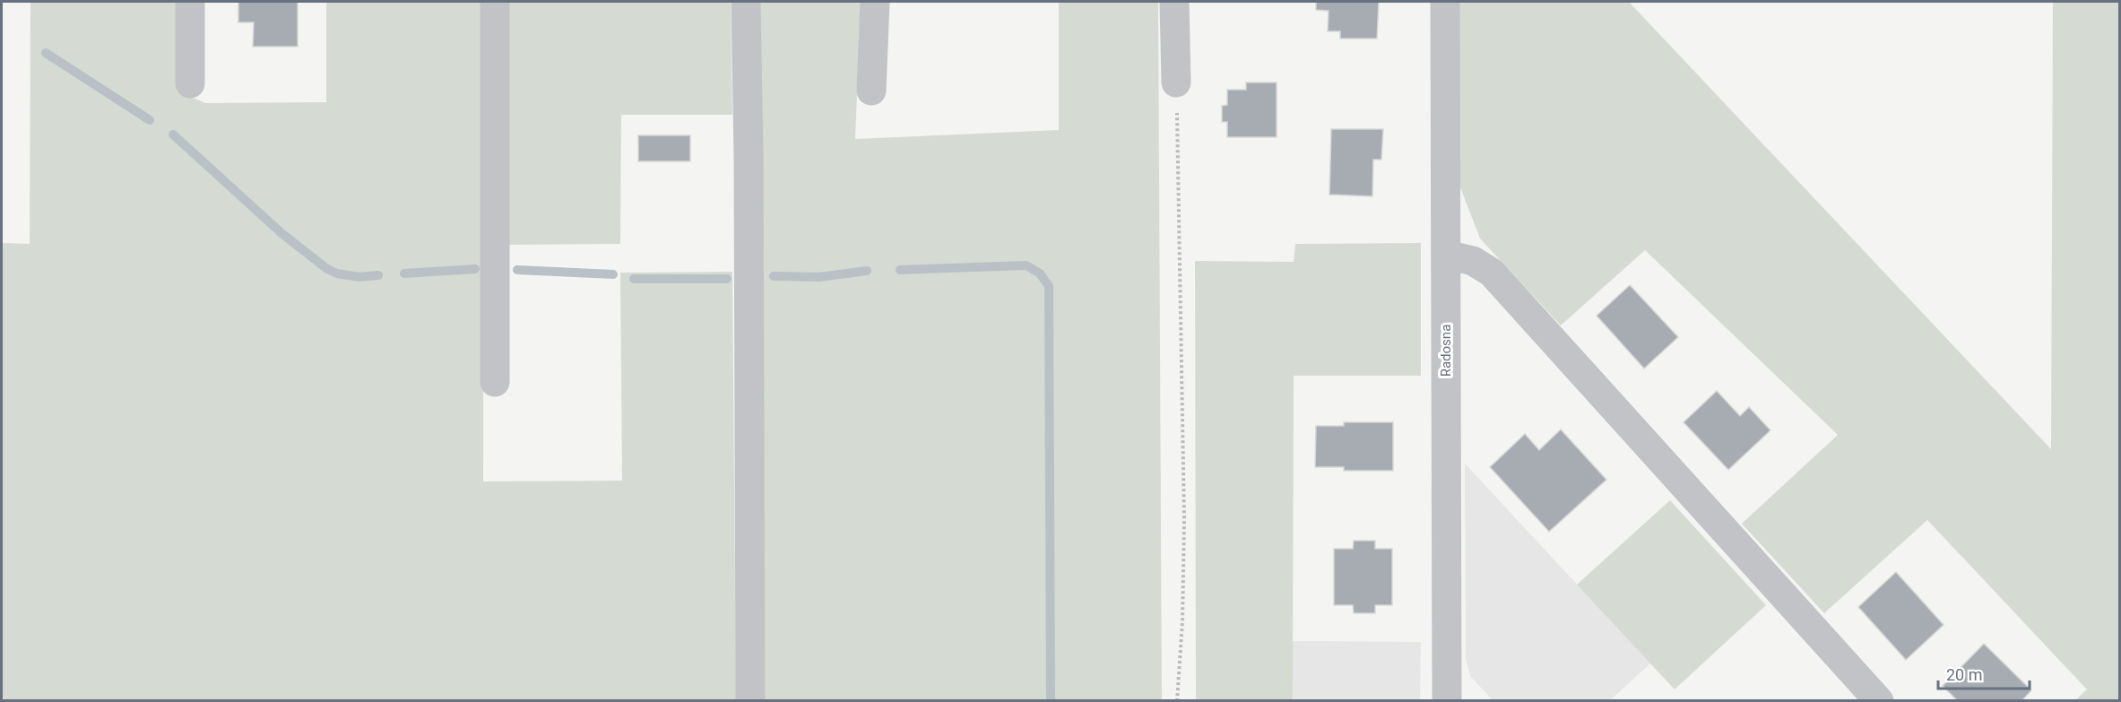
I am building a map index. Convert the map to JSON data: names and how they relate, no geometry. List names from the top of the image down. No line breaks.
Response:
{"streets":{"street":["Radosna"]},"scale_bar":"20 m"}
